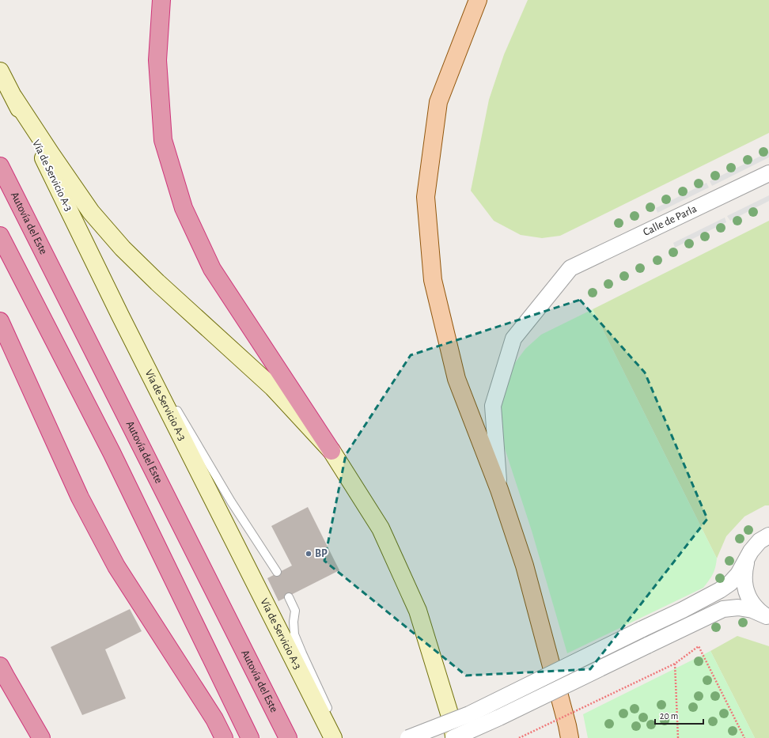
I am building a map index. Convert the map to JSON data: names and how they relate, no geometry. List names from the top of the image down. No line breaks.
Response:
{"streets":{"highway":["Autovía del Este"],"main road":["Vía de Servicio A-3"],"street":["Calle de Parla"]},"places":["BP"],"scale_bar":"20 m"}
